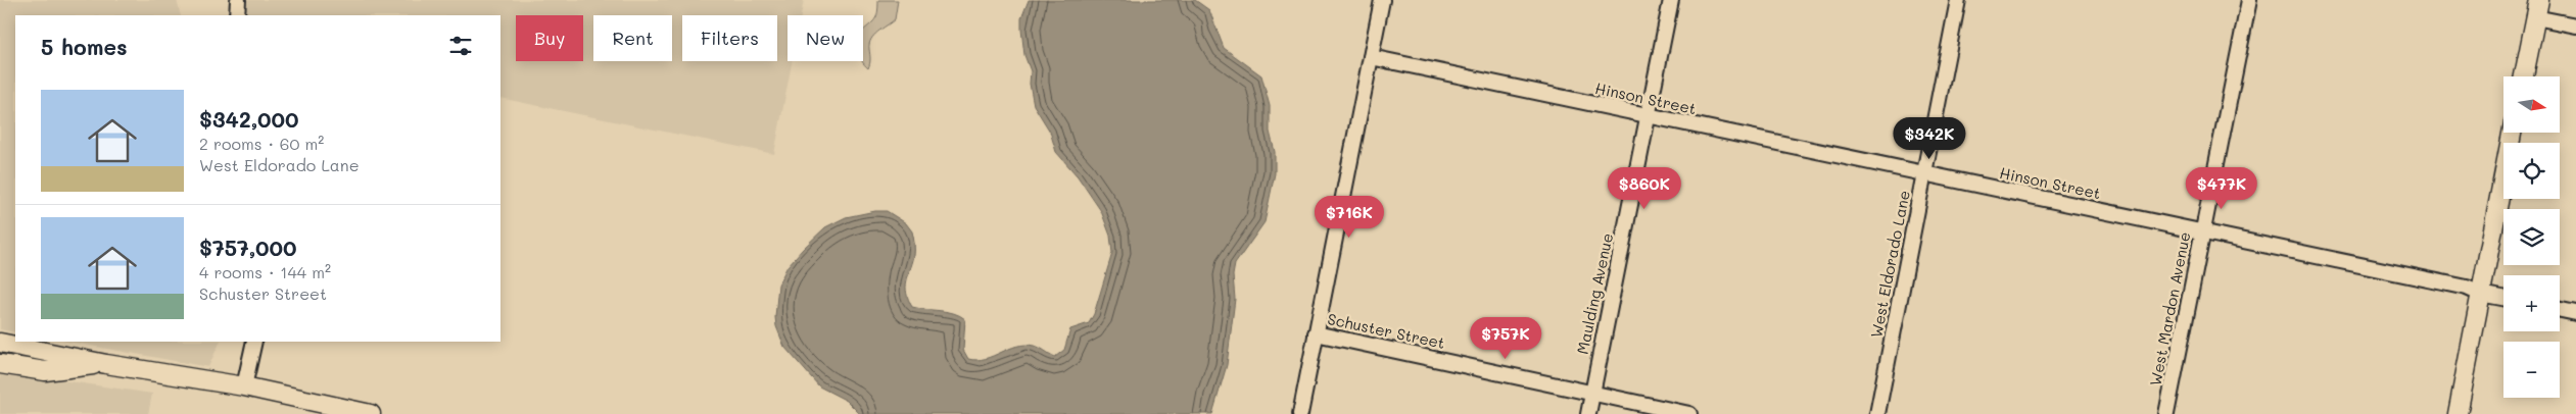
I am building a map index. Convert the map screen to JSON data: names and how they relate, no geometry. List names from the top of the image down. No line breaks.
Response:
{"streets":{"street":["Hinson Street","West Eldorado Lane","Maulding Avenue","West Mardon Avenue","Schuster Street"]},"crossings":[["Hinson Street","West Eldorado Lane"],["Hinson Street","Maulding Avenue"],["Hinson Street","West Mardon Avenue"],["Maulding Avenue","Schuster Street"]],"north":"right","page":{"chip":["Buy","Rent","Filters","New"],"heading":"5 homes","map_buttons":["+","−"],"list":[{"name":"$342,000","note":"2 rooms · 60 m² · West Eldorado Lane"},{"name":"$757,000","note":"4 rooms · 144 m² · Schuster Street"}],"price":["$342K","$860K","$477K","$716K","$757K"]}}
